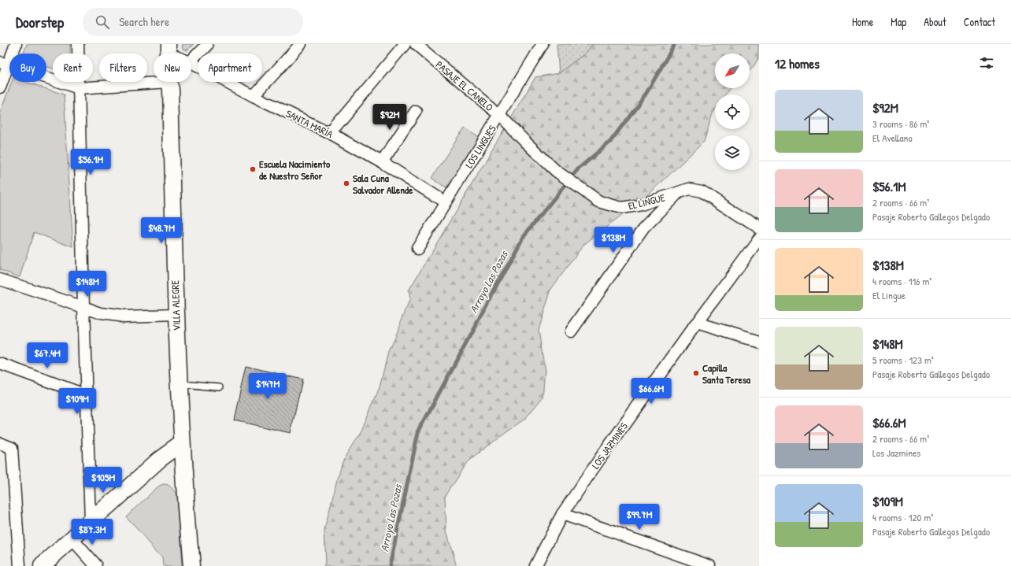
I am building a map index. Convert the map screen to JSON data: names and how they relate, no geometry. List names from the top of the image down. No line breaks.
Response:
{"streets":{"main road":["VILLA ALEGRE"],"street":["PASAJE EL CANELO","SANTA MARÍA","LOS LINGUES","EL LINGUE","LOS JAZMINES"]},"crossings":[["PASAJE EL CANELO","LOS LINGUES"],["PASAJE EL CANELO","EL LINGUE"],["SANTA MARÍA","LOS LINGUES"],["LOS LINGUES","EL LINGUE"]],"water":["Arroyo Las Pozas"],"places":["Escuela Nacimiento de Nuestro Señor","Sala Cuna Salvador Allende","Capilla Santa Teresa"],"north":"bottom left","page":{"header":"Doorstep","search":"Search here","nav":["Home","Map","About","Contact"],"heading":"12 homes","chip":["Buy","Rent","Filters","New","Apartment"],"list":[{"name":"$92M","note":"3 rooms · 86 m² · El Avellano"},{"name":"$56.1M","note":"2 rooms · 66 m² · Pasaje Roberto Gallegos Delgado"},{"name":"$138M","note":"4 rooms · 116 m² · El Lingue"},{"name":"$148M","note":"5 rooms · 123 m² · Pasaje Roberto Gallegos Delgado"},{"name":"$66.6M","note":"2 rooms · 66 m² · Los Jazmines"},{"name":"$109M","note":"4 rooms · 120 m² · Pasaje Roberto Gallegos Delgado"}],"price":["$92M","$56.1M","$48.7M","$138M","$148M","$67.4M","$147M","$66.6M","$109M","$105M","$99.7M","$87.3M"]}}
